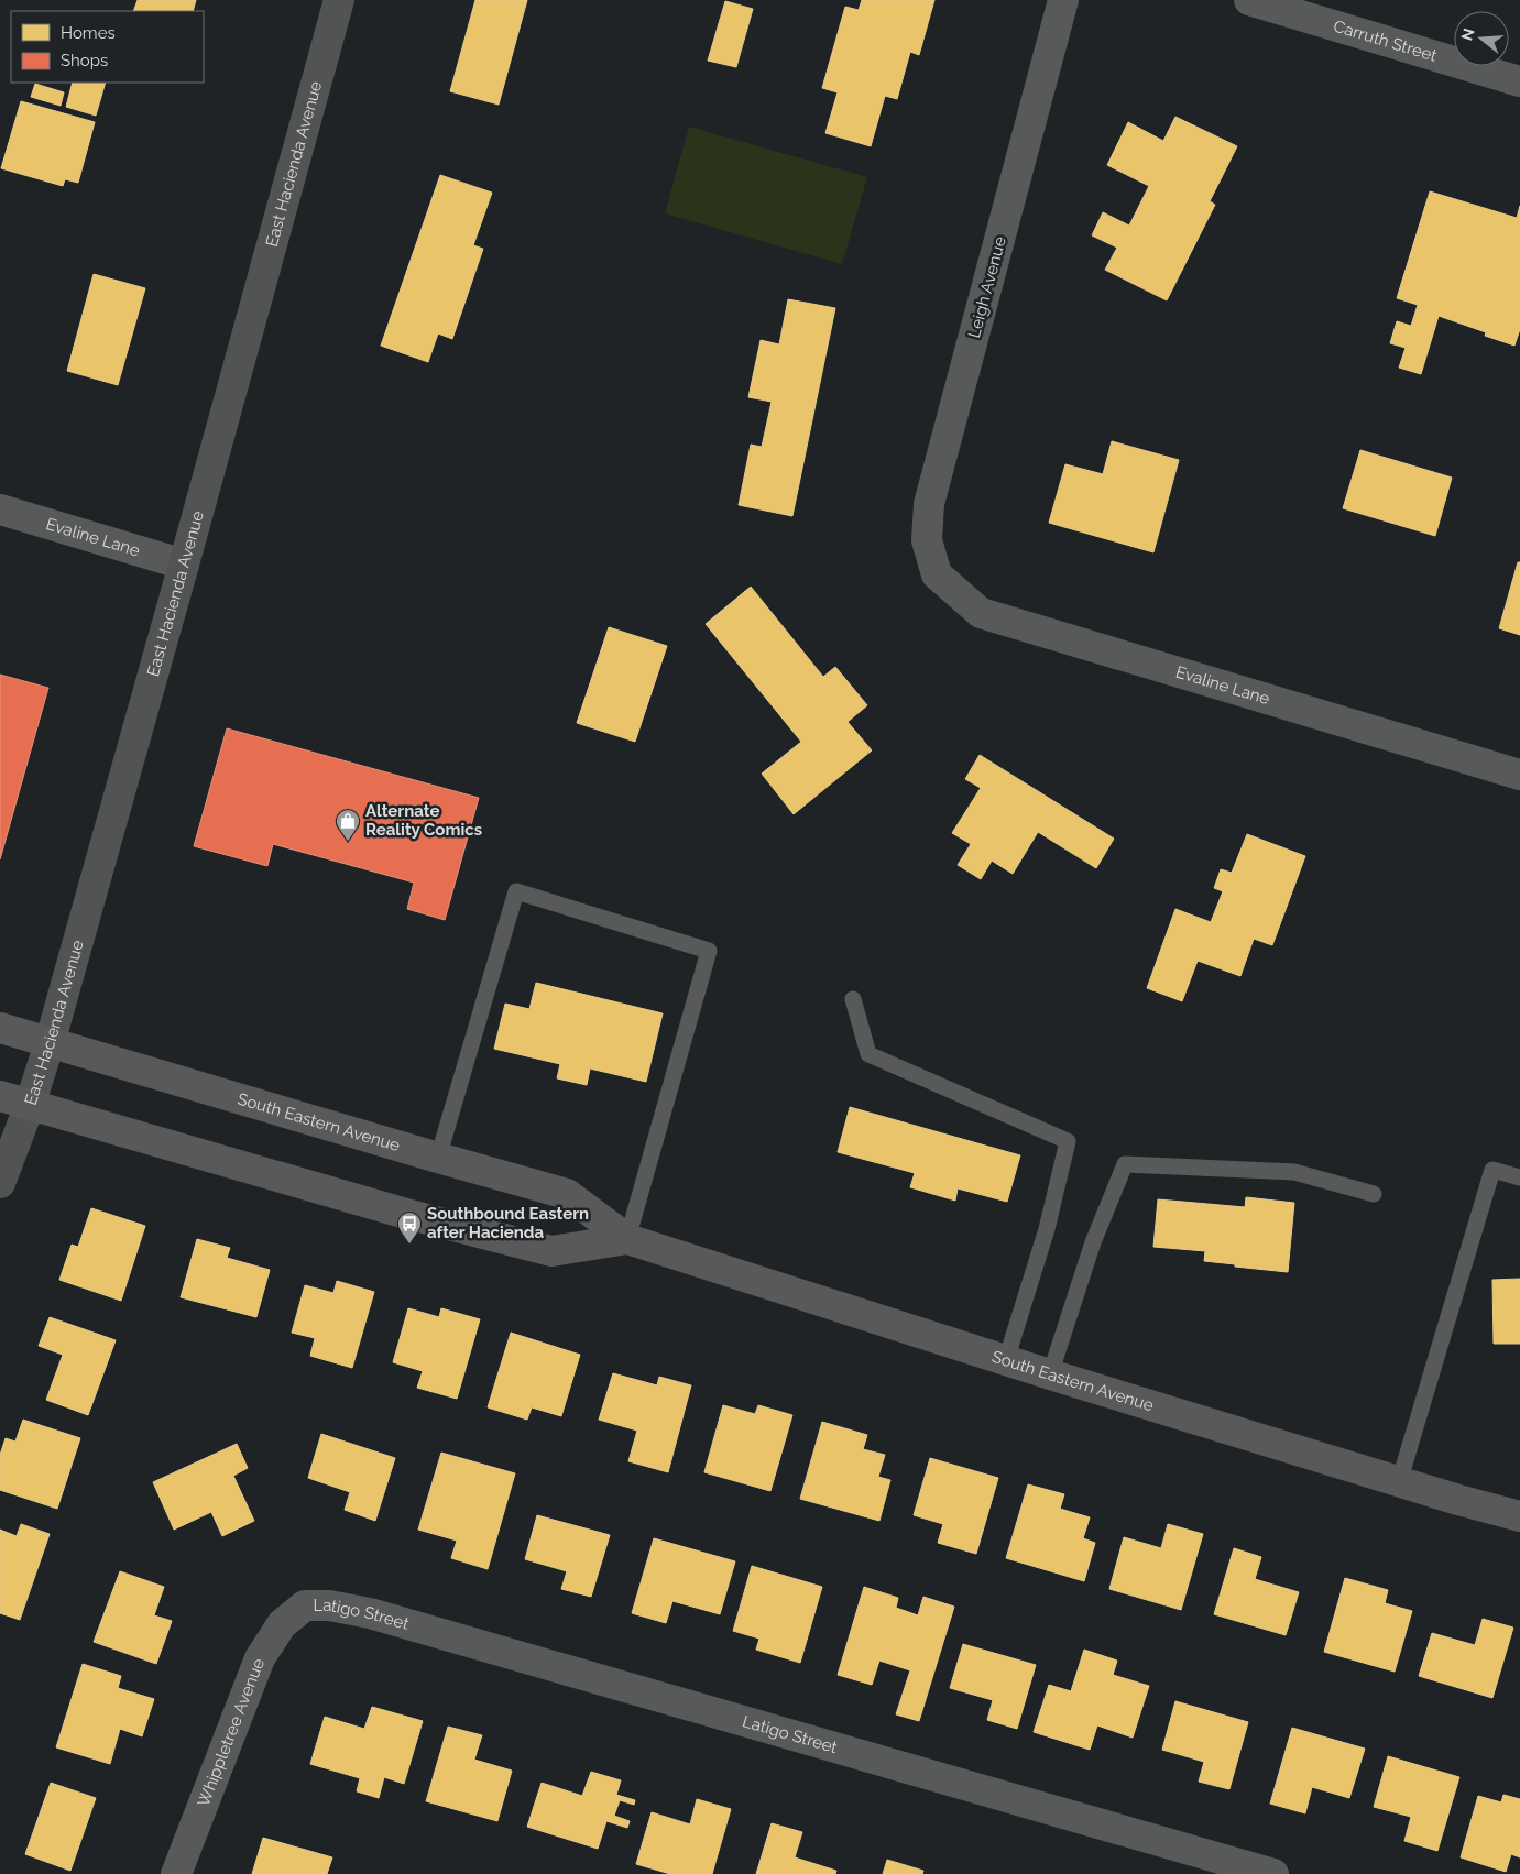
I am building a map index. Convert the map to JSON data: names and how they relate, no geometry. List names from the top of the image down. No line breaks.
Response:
{"streets":{"main road":["East Hacienda Avenue","South Eastern Avenue"],"street":["Carruth Street","Leigh Avenue","Evaline Lane","Latigo Street","Whippletree Avenue"]},"crossings":[["East Hacienda Avenue","Evaline Lane"],["East Hacienda Avenue","South Eastern Avenue"],["Leigh Avenue","Evaline Lane"],["Latigo Street","Whippletree Avenue"]],"places":{"shop":["Alternate Reality Comics"],"bus stop":["Southbound Eastern after Hacienda"]},"legend":["Homes","Shops"],"north":"left"}
